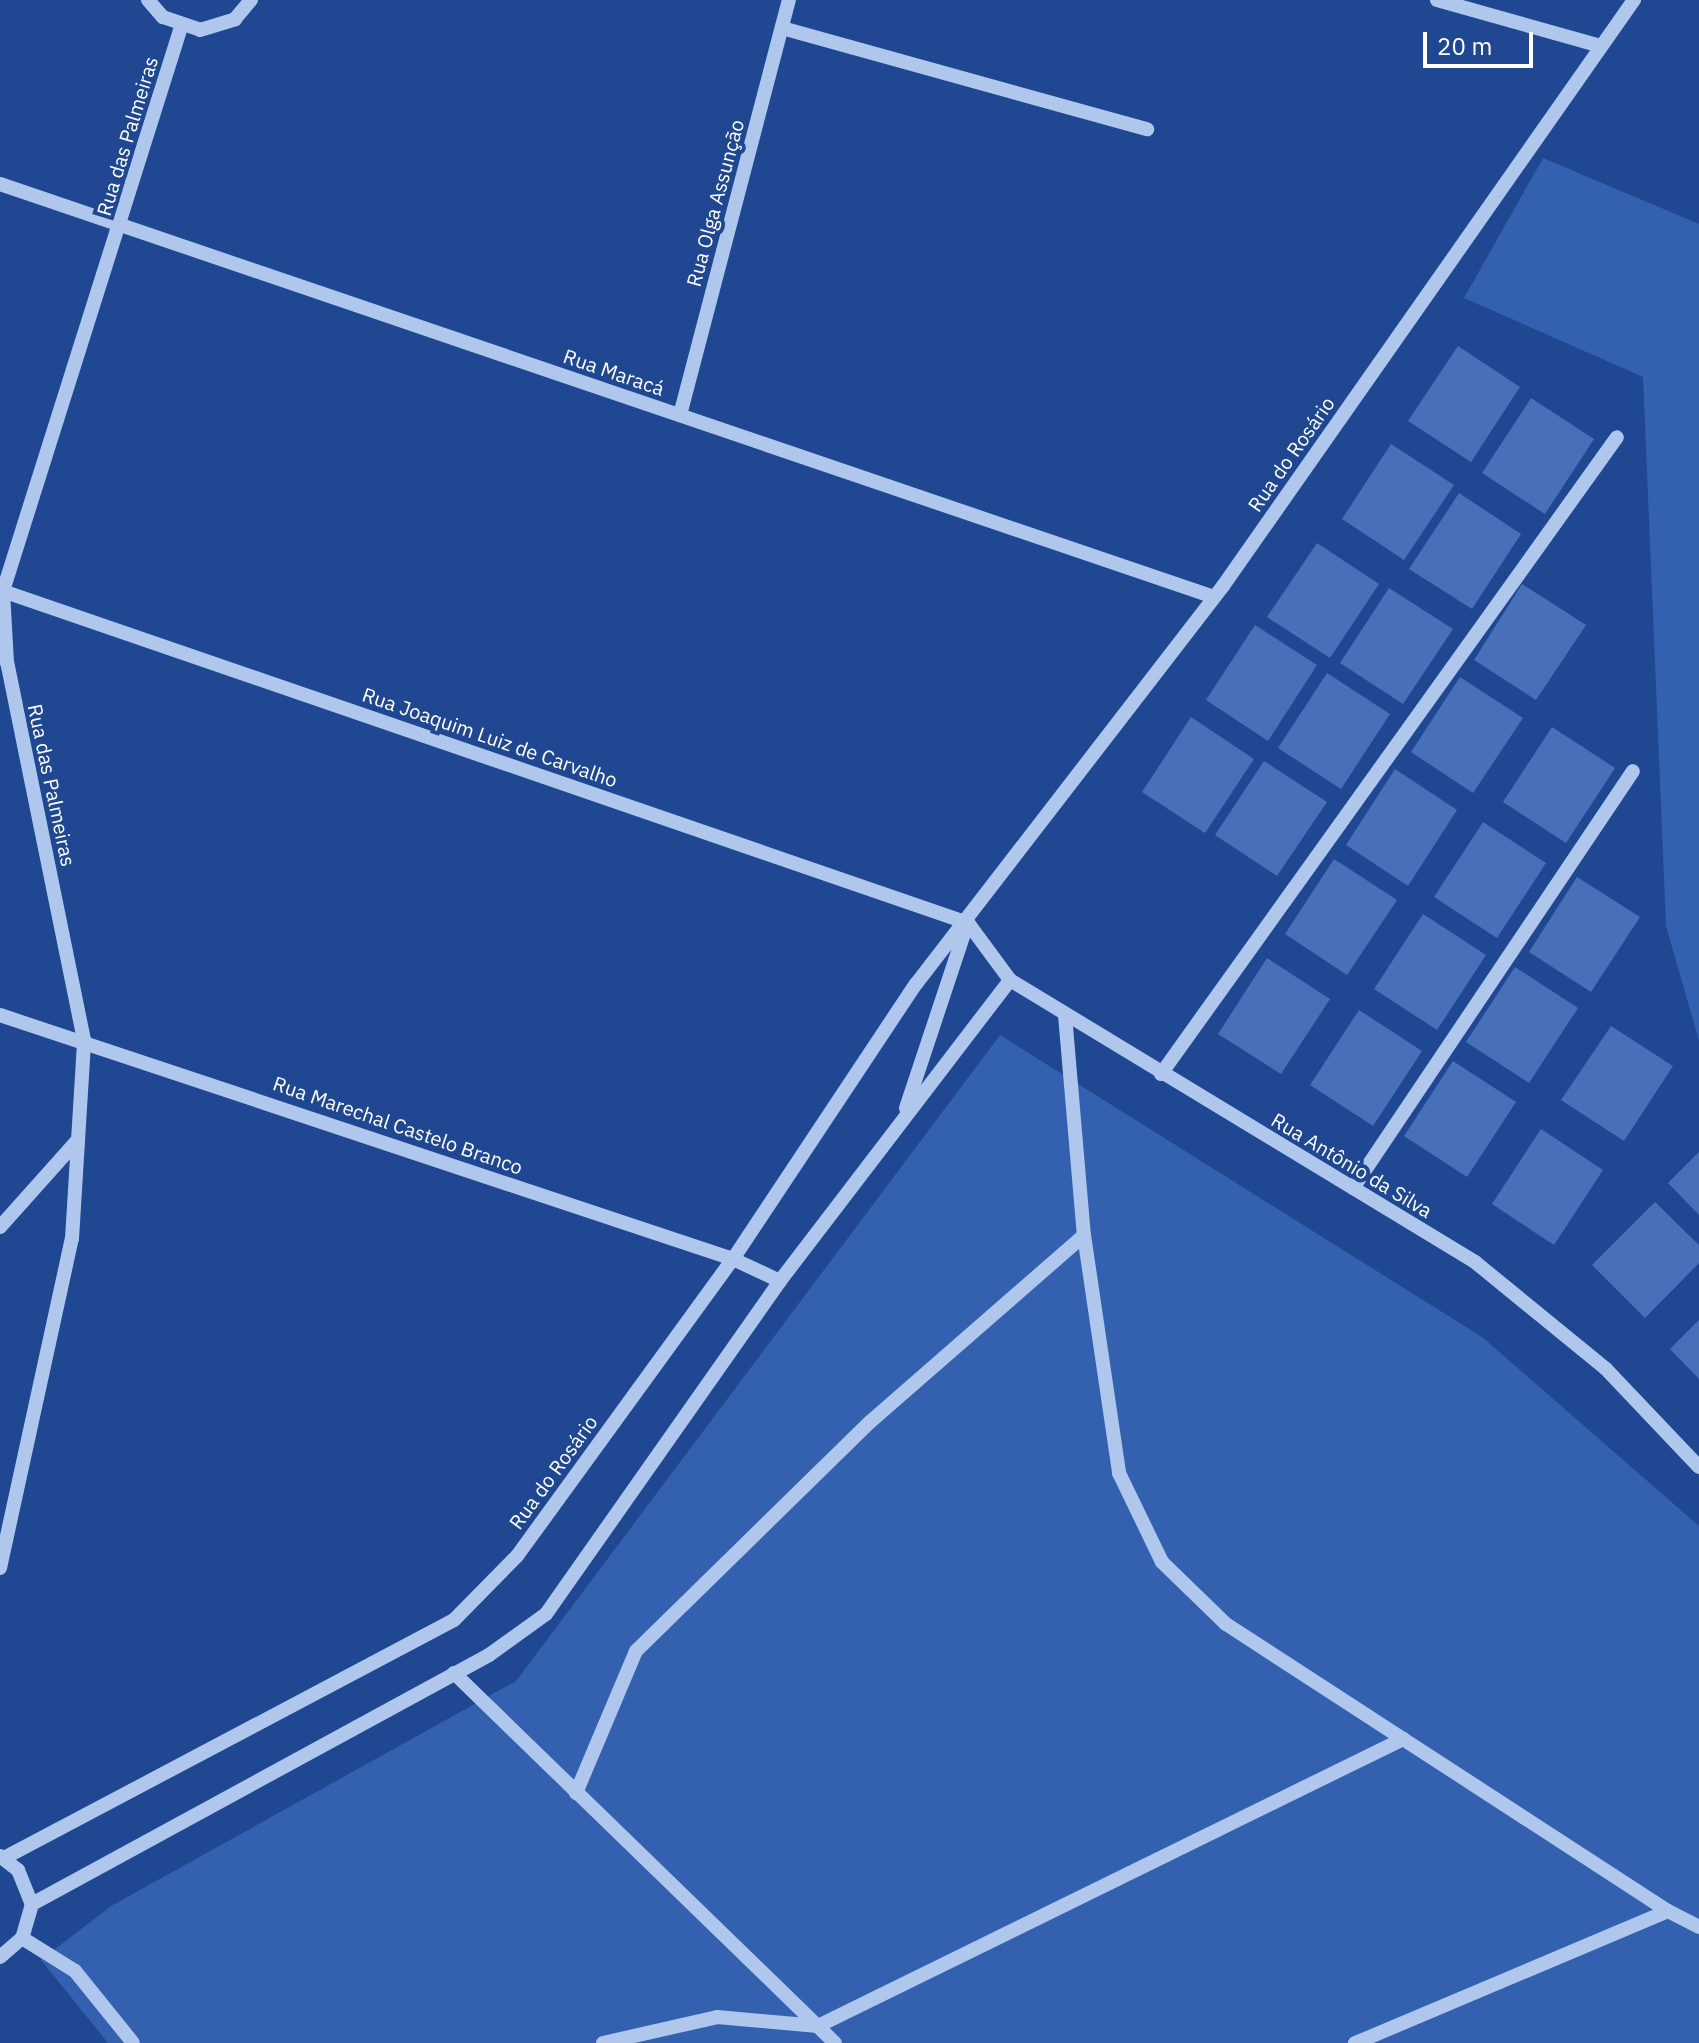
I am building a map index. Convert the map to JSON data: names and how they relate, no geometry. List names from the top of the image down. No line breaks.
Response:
{"streets":{"street":["Rua das Palmeiras","Rua Olga Assunção","Rua Maracá","Rua do Rosário","Rua Joaquim Luiz de Carvalho","Rua Marechal Castelo Branco","Rua Antônio da Silva"]},"crossings":[["Rua das Palmeiras","Rua Maracá"],["Rua das Palmeiras","Rua Joaquim Luiz de Carvalho"],["Rua das Palmeiras","Rua Marechal Castelo Branco"],["Rua Olga Assunção","Rua Maracá"],["Rua Maracá","Rua do Rosário"],["Rua do Rosário","Rua Joaquim Luiz de Carvalho"],["Rua do Rosário","Rua Marechal Castelo Branco"],["Rua do Rosário","Rua Antônio da Silva"],["Rua Joaquim Luiz de Carvalho","Rua Antônio da Silva"]],"scale_bar":"20 m"}
